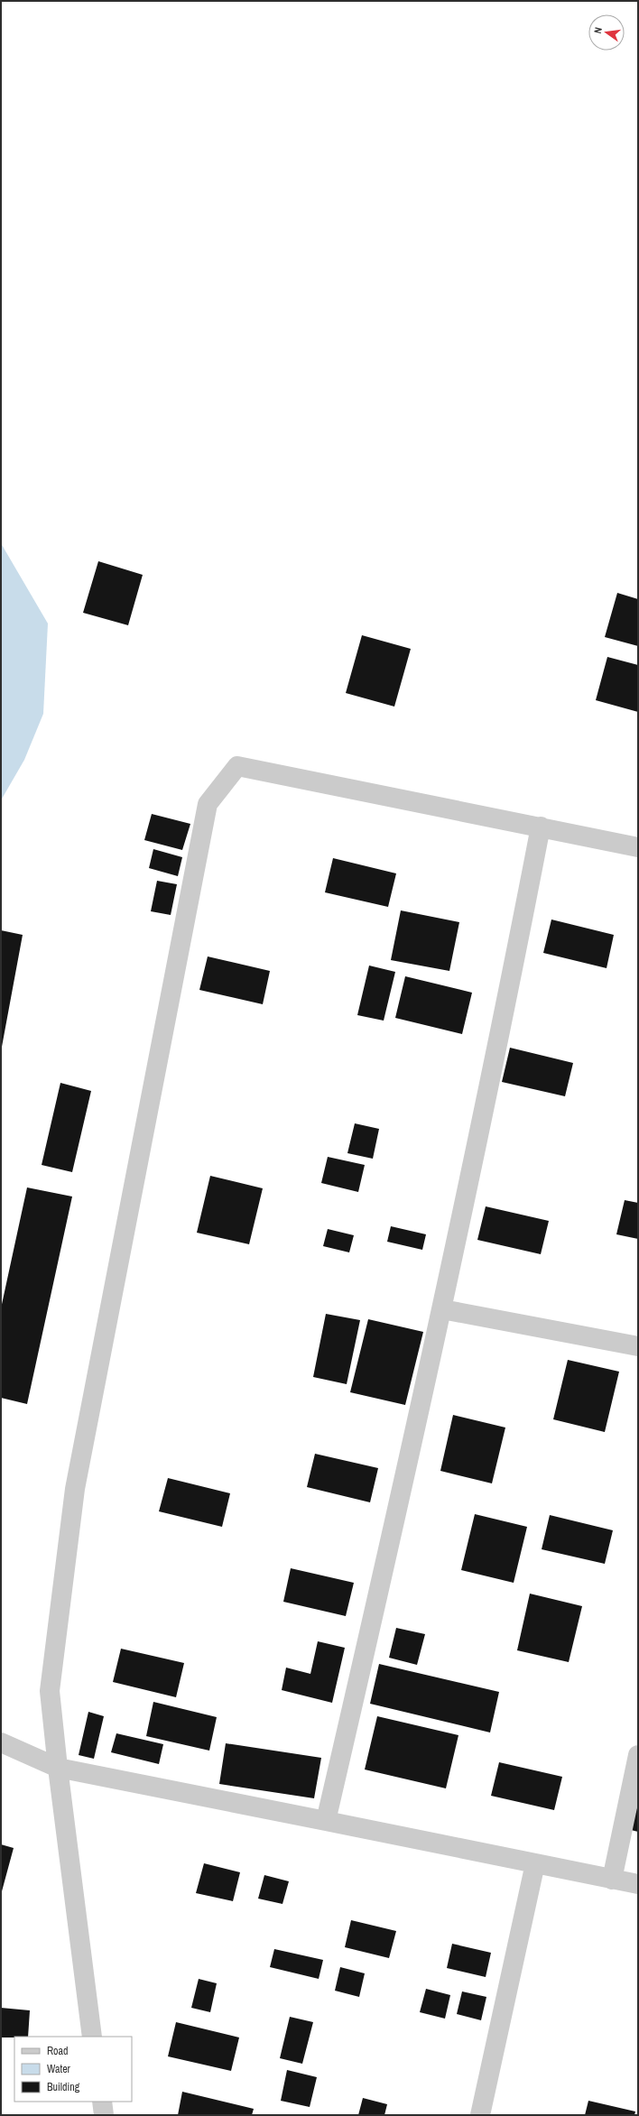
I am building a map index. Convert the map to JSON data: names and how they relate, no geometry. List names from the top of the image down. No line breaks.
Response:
{"legend":["Road","Water","Building"],"north":"left"}
